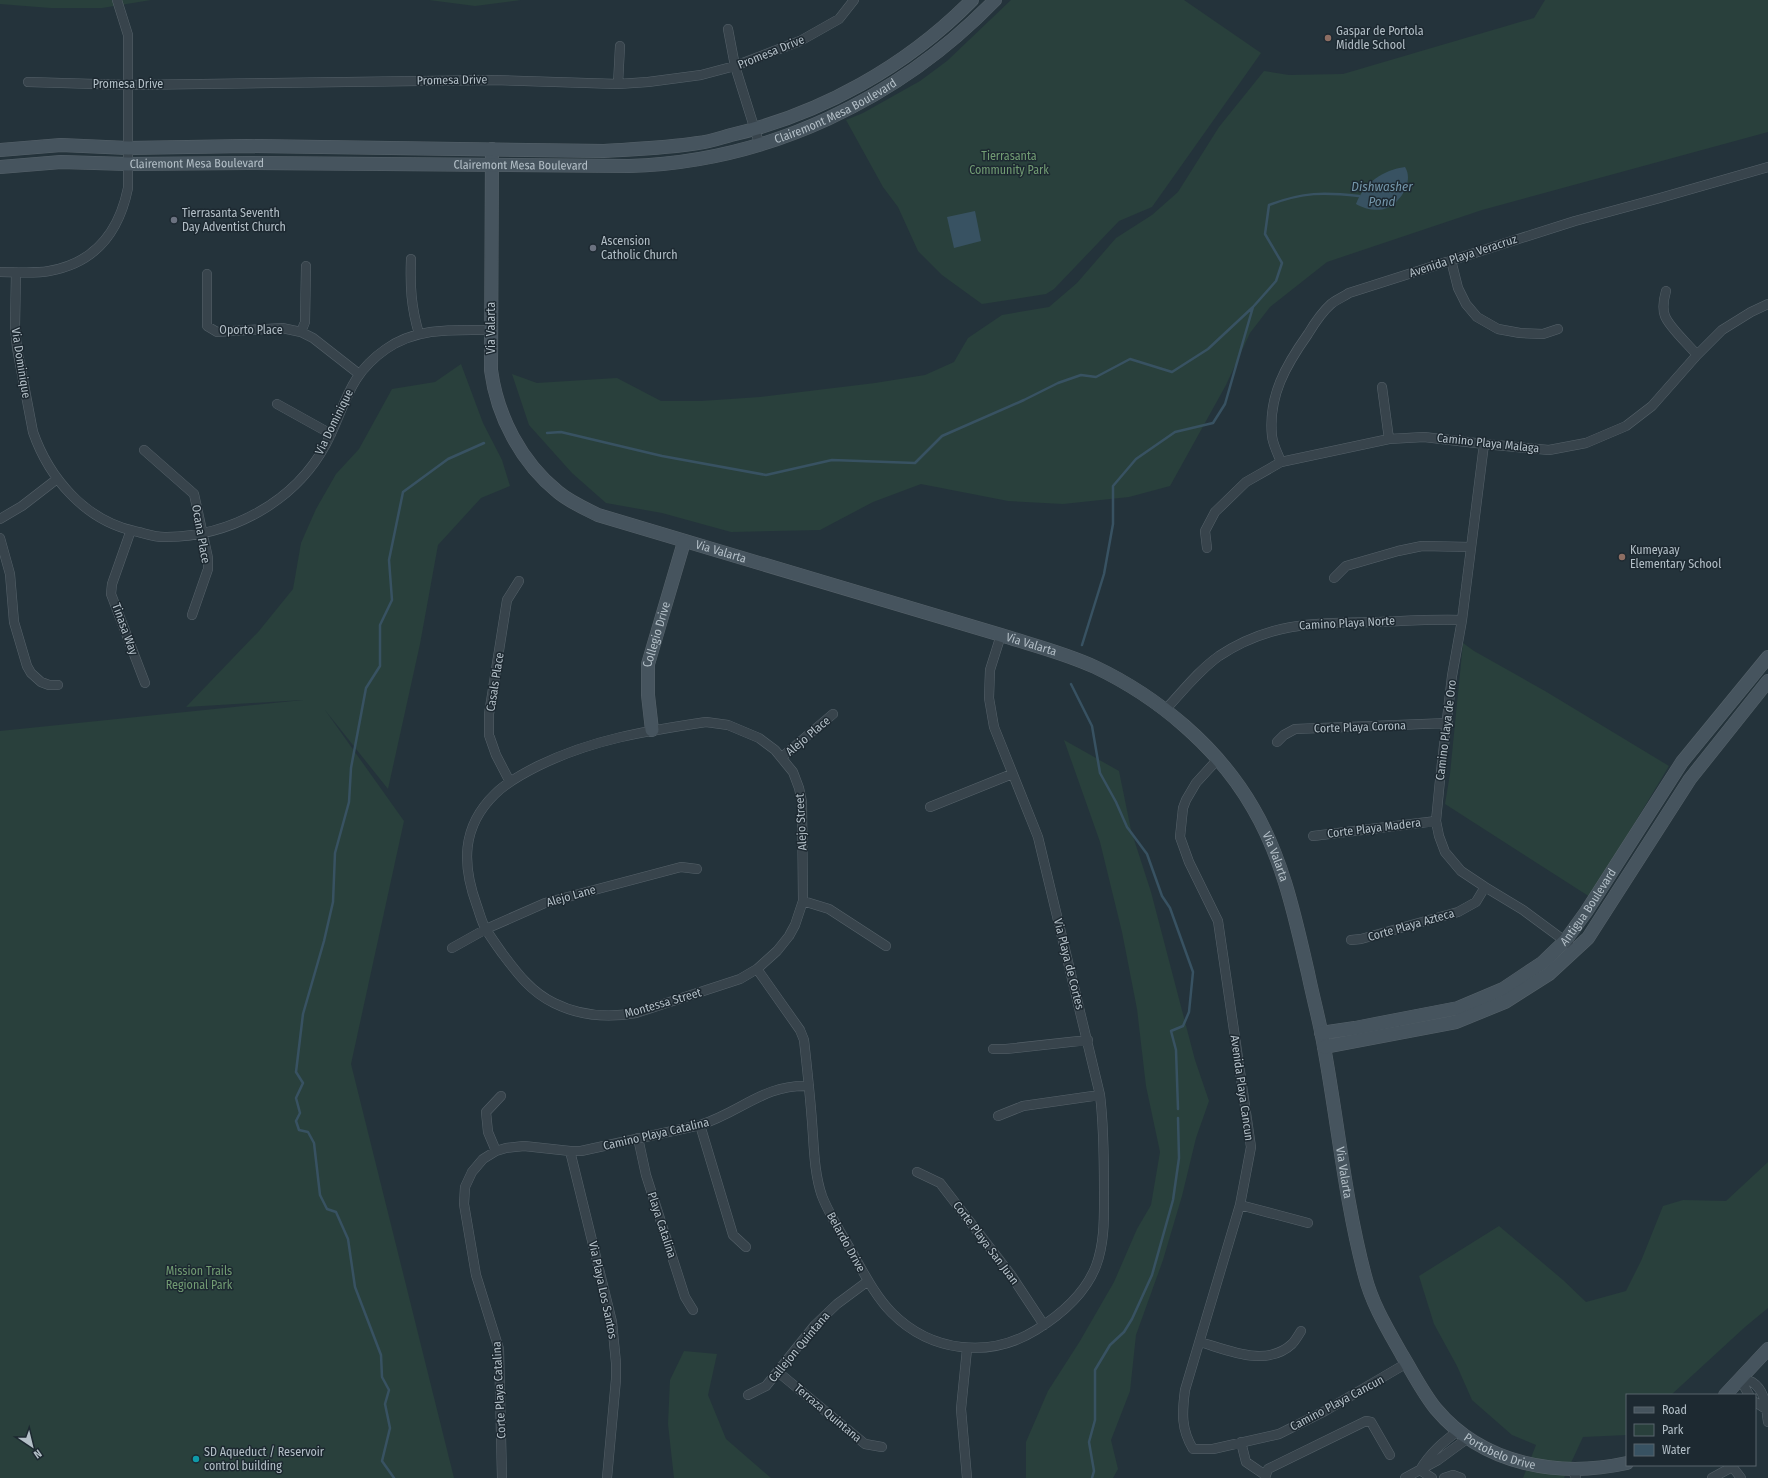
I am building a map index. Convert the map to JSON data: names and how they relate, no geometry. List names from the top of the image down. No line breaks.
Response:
{"streets":{"main road":["Clairemont Mesa Boulevard","Via Valarta","Collegio Drive","Antigua Boulevard","Portobelo Drive"],"street":["Promesa Drive","Avenida Playa Veracruz","Oporto Place","Via Dominique","Camino Playa Malaga","Ocana Place","Camino Playa Norte","Tinasa Way","Casals Place","Corte Playa Corona","Camino Playa de Oro","Alejo Place","Alejo Street","Corte Playa Madera","Alejo Lane","Corte Playa Azteca","Via Playa de Cortes","Montessa Street","Avenida Playa Cancun","Camino Playa Catalina","Playa Catalina","Belardo Drive","Corte Playa San Juan","Via Playa Los Santos","Callejon Quintana","Corte Playa Catalina","Camino Playa Cancun","Terraza Quintana"]},"crossings":[["Clairemont Mesa Boulevard","Via Valarta"],["Avenida Playa Veracruz","Camino Playa Malaga"],["Via Valarta","Via Dominique"],["Via Valarta","Camino Playa Norte"],["Via Valarta","Collegio Drive"],["Via Valarta","Antigua Boulevard"],["Via Valarta","Via Playa de Cortes"],["Via Valarta","Avenida Playa Cancun"],["Via Valarta","Camino Playa Cancun"],["Via Valarta","Portobelo Drive"],["Oporto Place","Via Dominique"],["Via Dominique","Ocana Place"],["Via Dominique","Tinasa Way"],["Camino Playa Malaga","Camino Playa de Oro"],["Camino Playa Norte","Camino Playa de Oro"],["Collegio Drive","Alejo Street"],["Collegio Drive","Montessa Street"],["Casals Place","Montessa Street"],["Corte Playa Corona","Camino Playa de Oro"],["Camino Playa de Oro","Corte Playa Madera"],["Camino Playa de Oro","Antigua Boulevard"],["Camino Playa de Oro","Corte Playa Azteca"],["Alejo Place","Alejo Street"],["Alejo Street","Montessa Street"],["Alejo Street","Belardo Drive"],["Alejo Lane","Montessa Street"],["Via Playa de Cortes","Belardo Drive"],["Montessa Street","Belardo Drive"],["Avenida Playa Cancun","Camino Playa Cancun"],["Camino Playa Catalina","Playa Catalina"],["Camino Playa Catalina","Belardo Drive"],["Camino Playa Catalina","Via Playa Los Santos"],["Camino Playa Catalina","Corte Playa Catalina"],["Belardo Drive","Corte Playa San Juan"],["Belardo Drive","Callejon Quintana"],["Callejon Quintana","Terraza Quintana"],["Camino Playa Cancun","Portobelo Drive"]],"water":["Dishwasher Pond"],"parks":["Tierrasanta Community Park","Mission Trails Regional Park"],"places":["Gaspar de Portola Middle School","Tierrasanta Seventh Day Adventist Church","Ascension Catholic Church","Kumeyaay Elementary School","SD Aqueduct / Reservoir control building"],"legend":["Road","Park","Water"],"north":"bottom right"}
